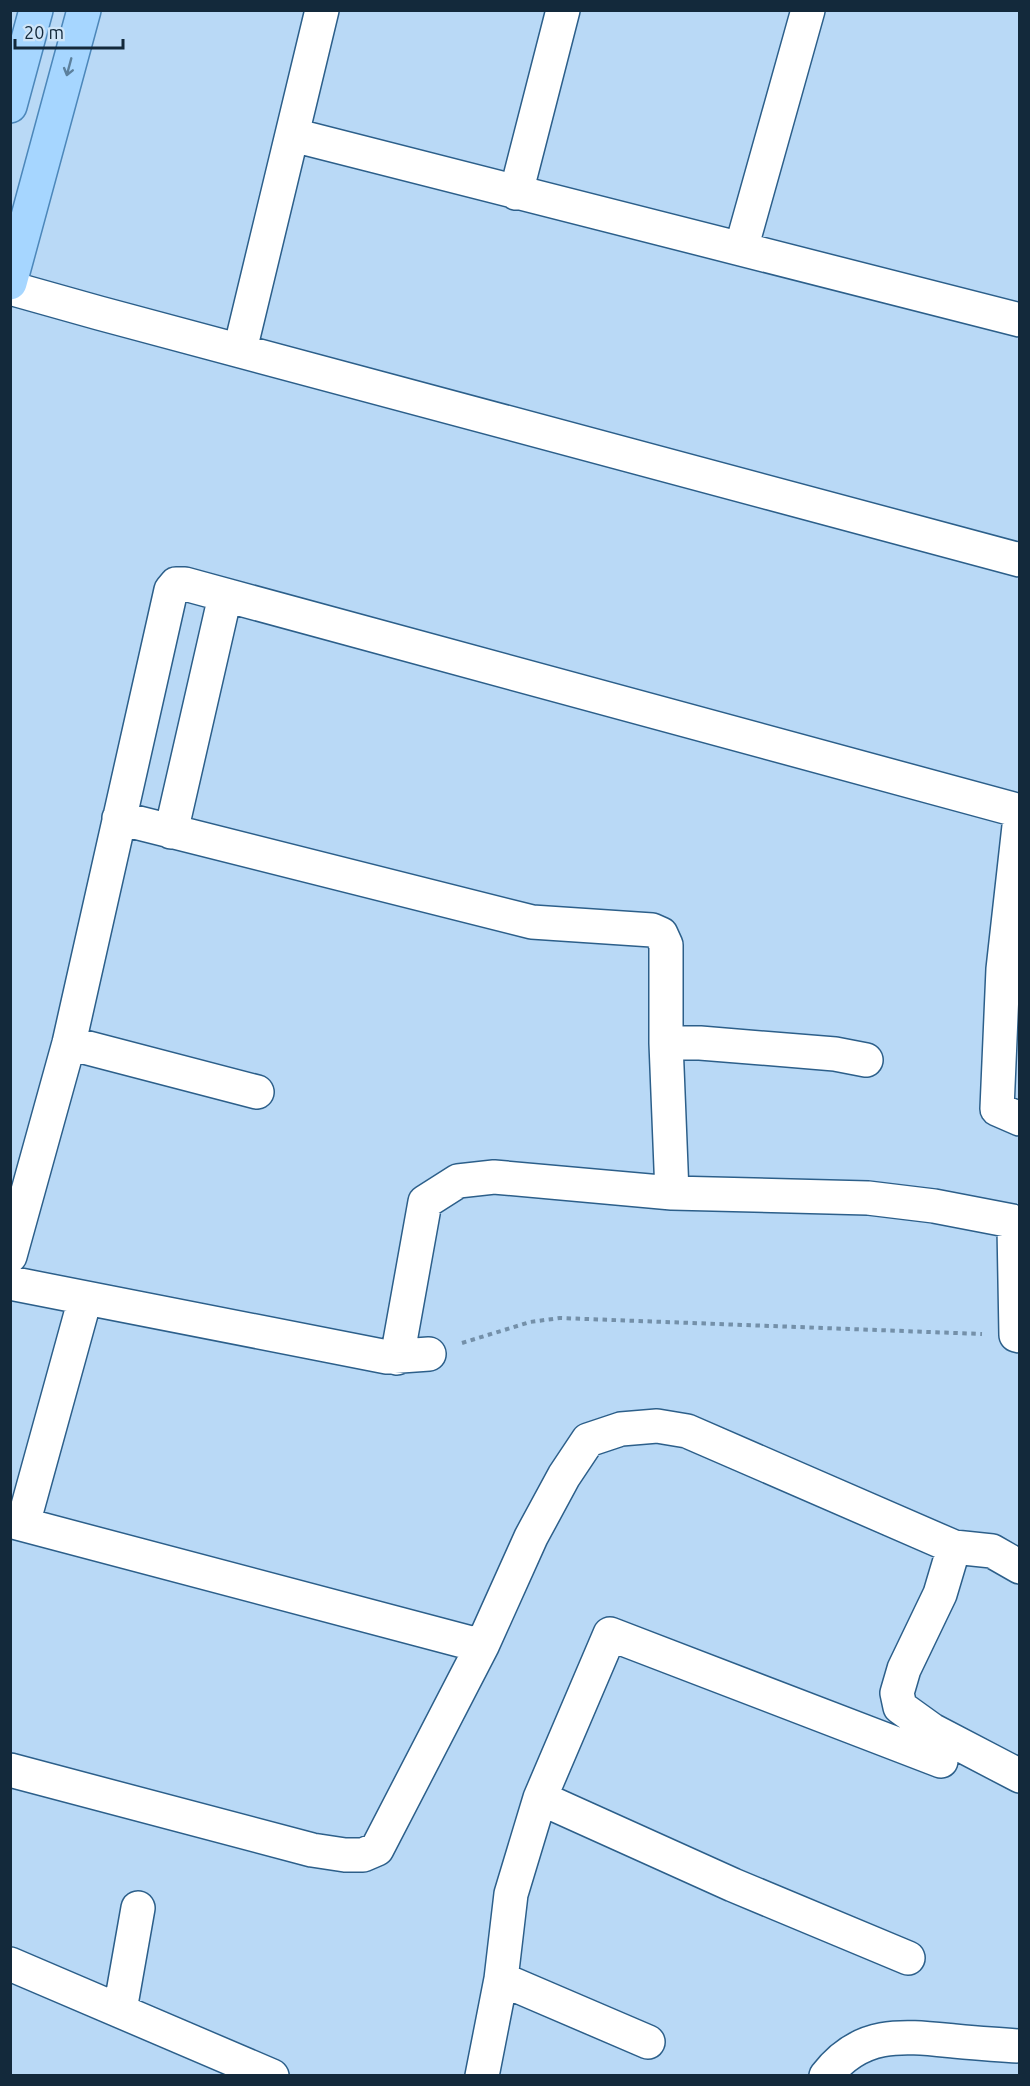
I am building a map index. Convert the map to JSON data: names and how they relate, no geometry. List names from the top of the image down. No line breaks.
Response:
{"scale_bar":"20 m"}
